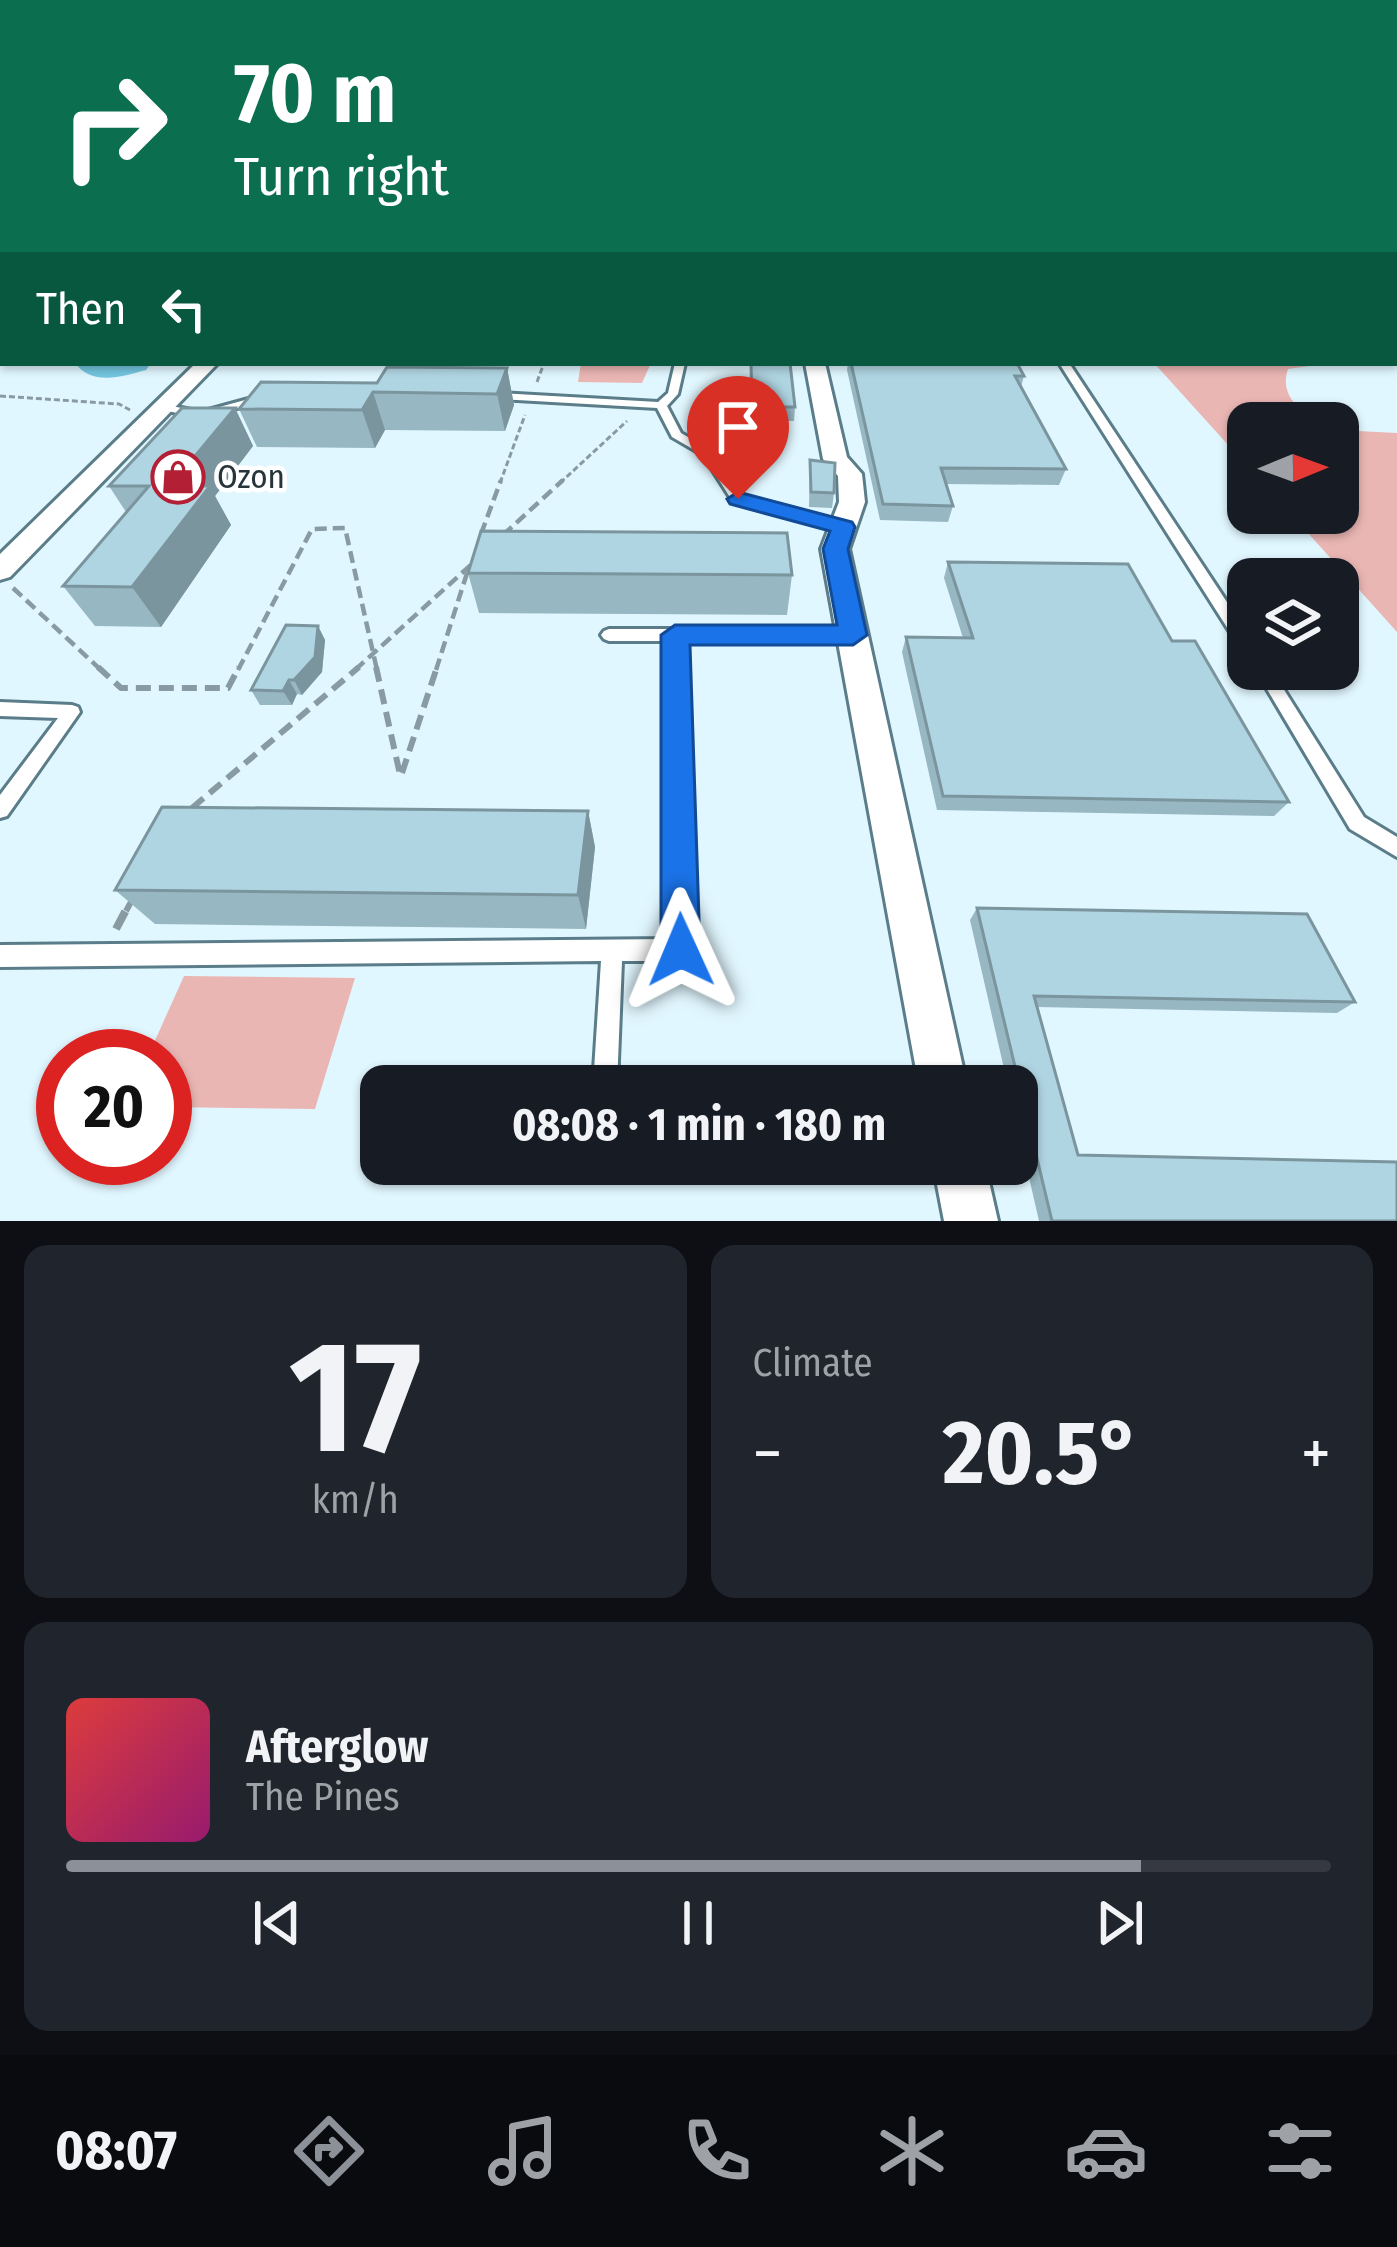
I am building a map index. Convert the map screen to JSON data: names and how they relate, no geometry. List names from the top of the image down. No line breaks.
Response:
{"places":{"shop":["Ozon"]},"north":"right","page":{"turn":["70 m","Turn right"],"then":"Then","limit":"20","trip":"08:08 · 1 min · 180 m","tile":[["17","km/h"],"Climate"],"heat":["−","20.5°","+"],"song":["Afterglow","The Pines"],"tabs":"08:07"}}
